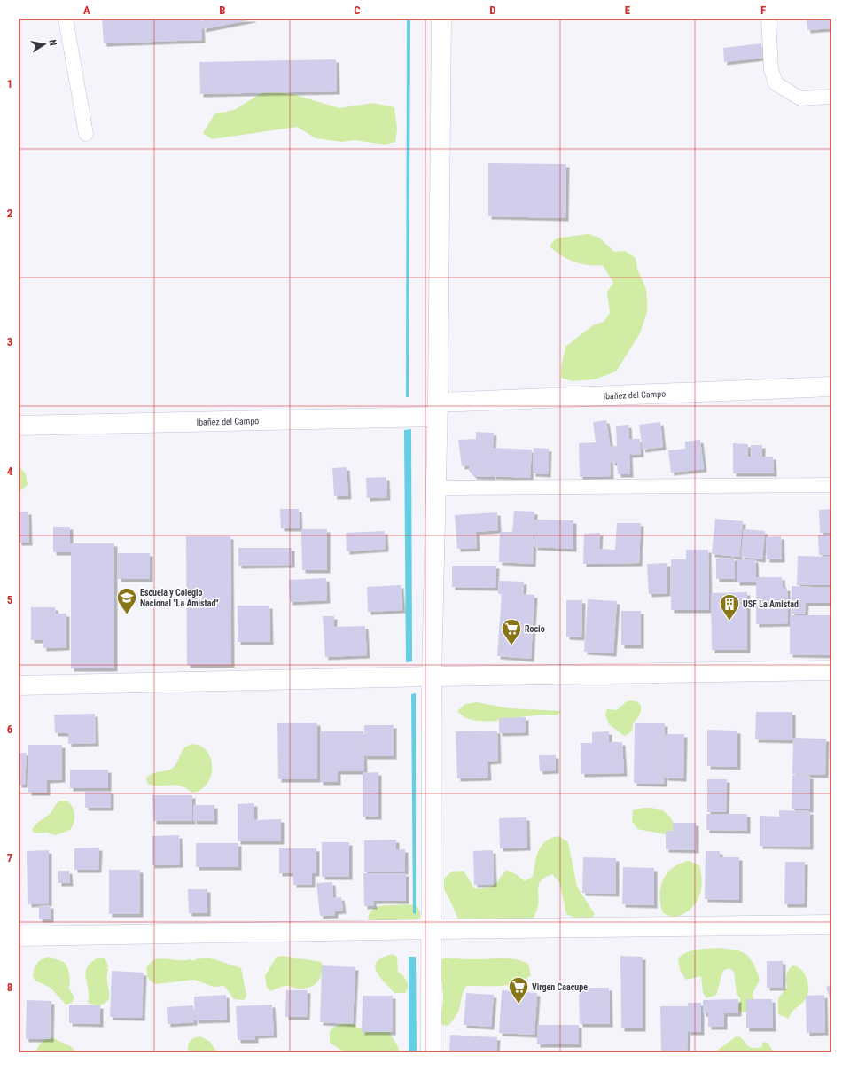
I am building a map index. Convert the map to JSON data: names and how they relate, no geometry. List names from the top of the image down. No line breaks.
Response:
{"streets":{"street":["Ibañez del Campo"]},"places":{"school or university":["Escuela y Colegio Nacional \"La Amistad\""],"building":["USF La Amistad"],"supermarket":["Rocio","Virgen Caacupe"]},"north":"right","grid":{"columns":["A","B","C","D","E","F"],"rows":["1","2","3","4","5","6","7","8"]}}
